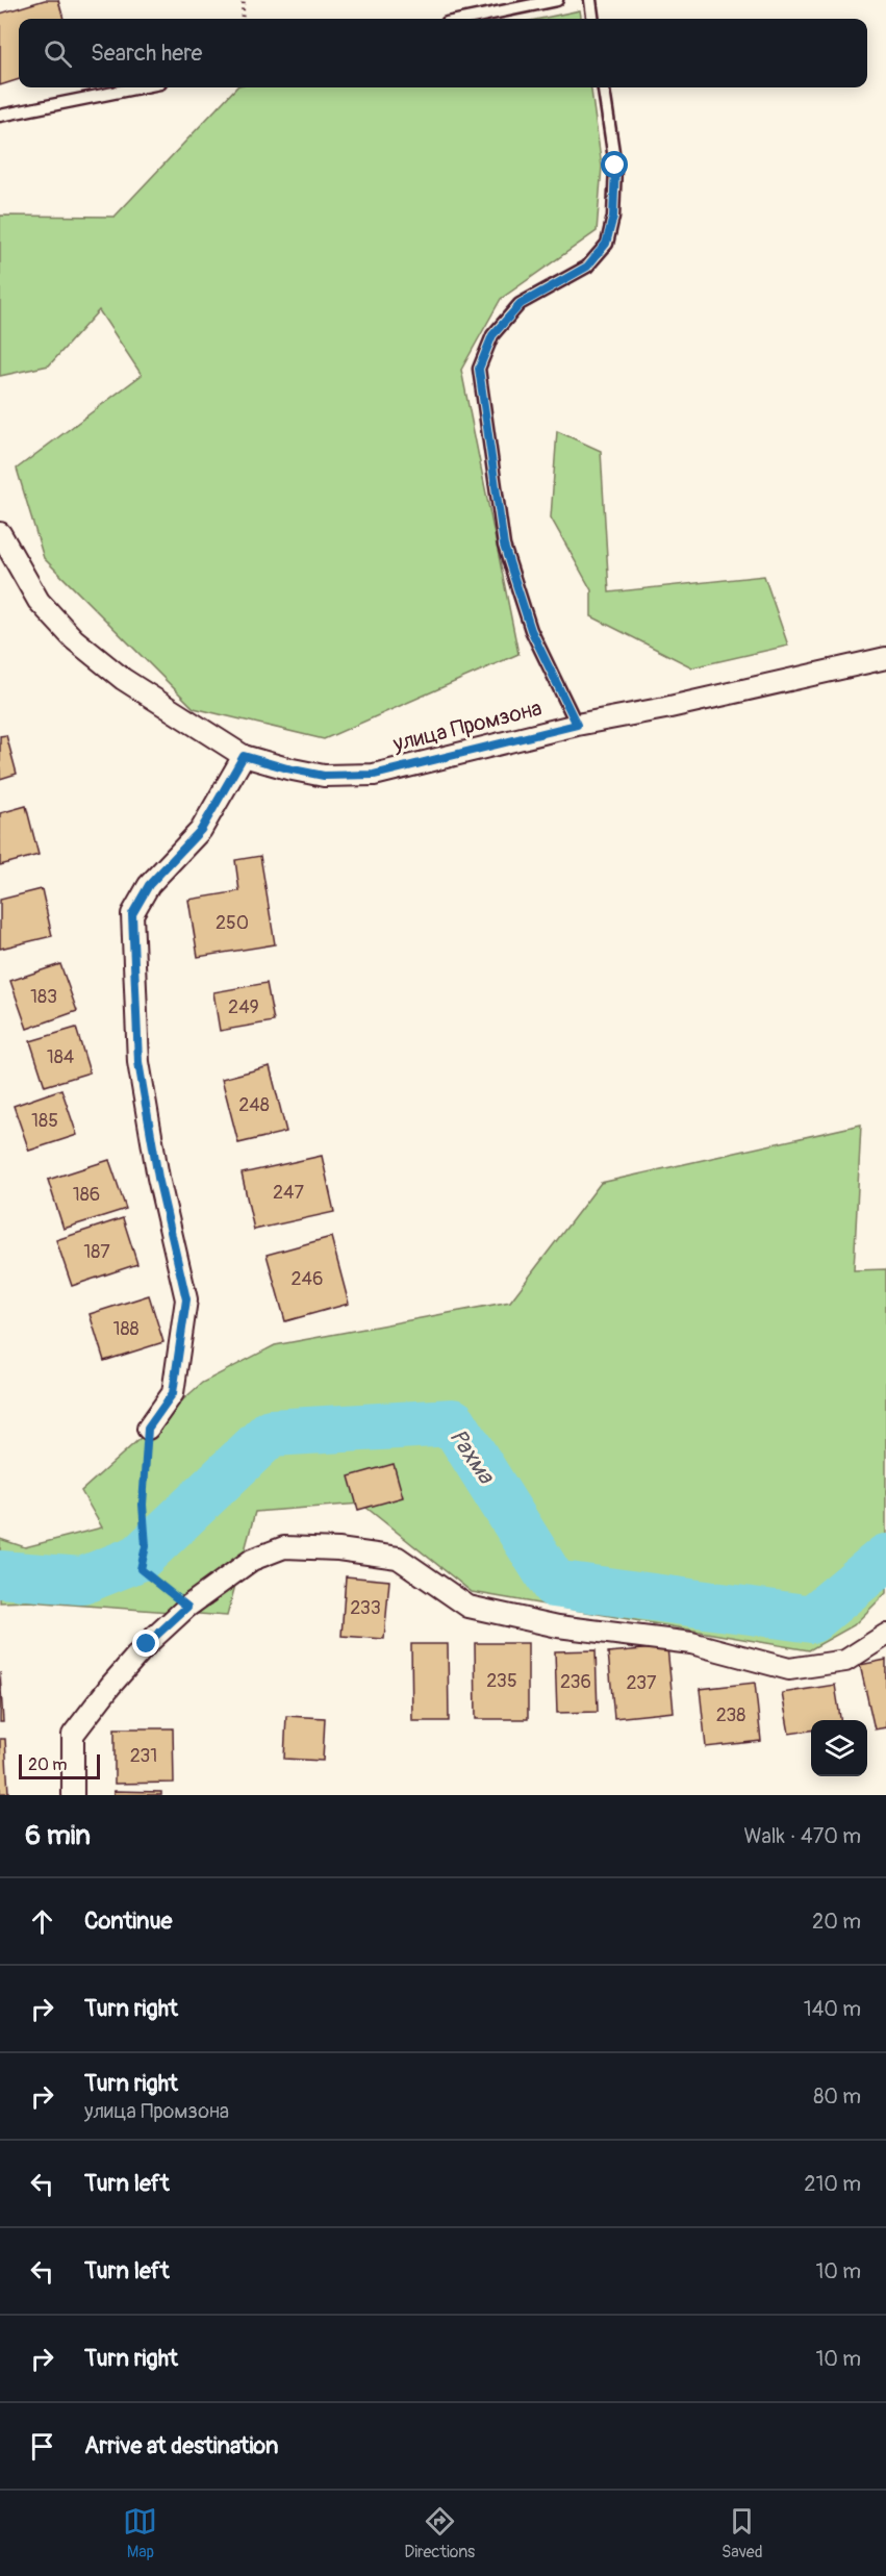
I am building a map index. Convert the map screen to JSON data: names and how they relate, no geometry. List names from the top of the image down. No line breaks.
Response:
{"streets":{"street":["улица Промзона"]},"water":["Рахма"],"house_numbers":["250","183","249","184","248","185","247","186","187","246","188","233","235","236","237","238","231"],"scale_bar":"20 m","page":{"search":"Search here","scale":"20 m","heading":["6 min","Walk · 470 m"],"list":[["Continue","20 m"],["Turn right","140 m"],["Turn right","улица Промзона","80 m"],["Turn left","210 m"],["Turn left","10 m"],["Turn right","10 m"],"Arrive at destination"],"nav":["Map","Directions","Saved"]}}
